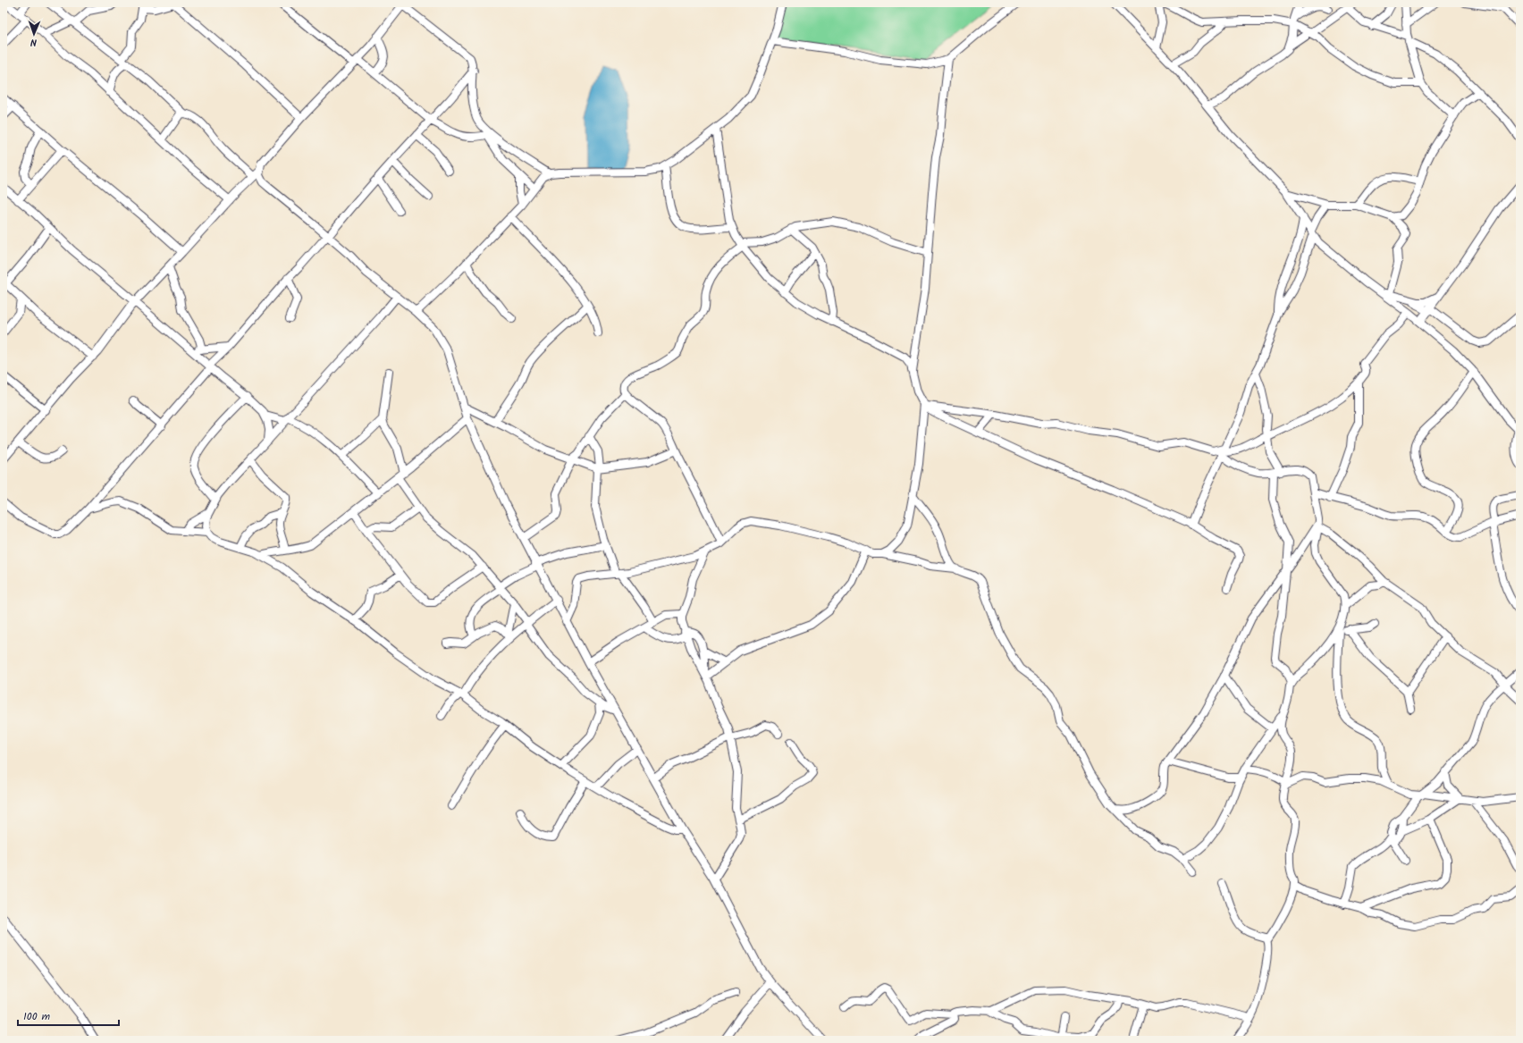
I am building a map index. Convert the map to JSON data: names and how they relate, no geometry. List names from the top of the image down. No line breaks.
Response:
{"scale_bar":"100 m","north":"bottom"}
